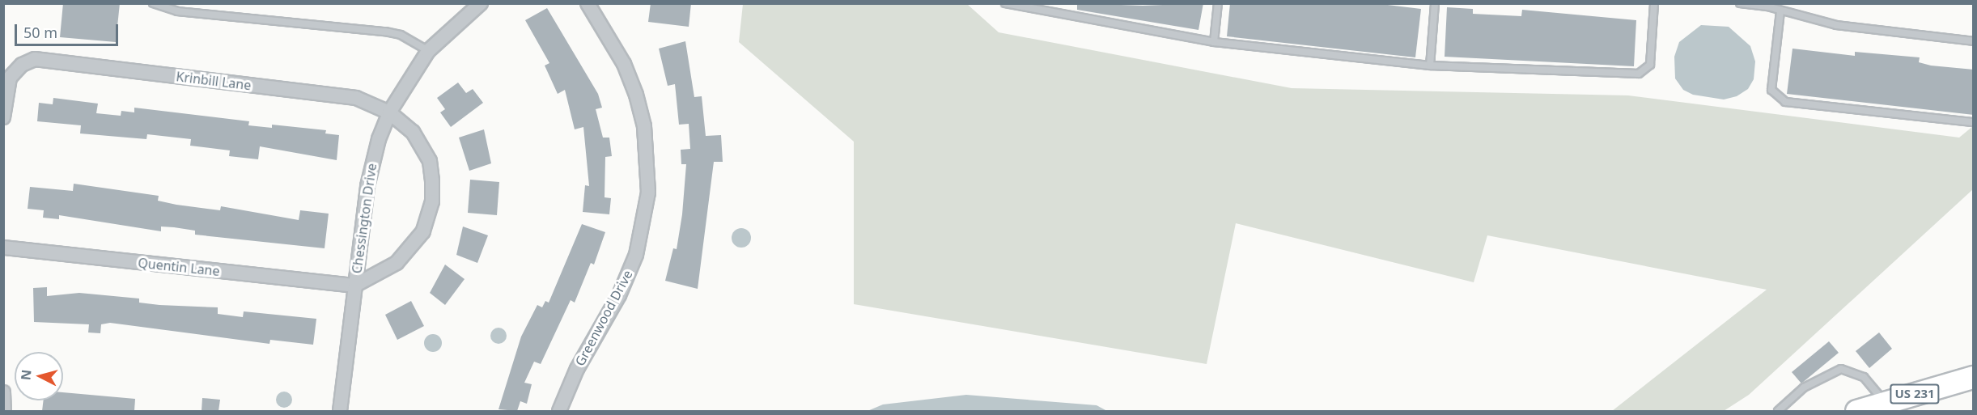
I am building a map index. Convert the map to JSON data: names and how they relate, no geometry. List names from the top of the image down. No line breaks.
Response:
{"streets":{"main road":["US 231"],"street":["Krinbill Lane","Chessington Drive","Quentin Lane","Greenwood Drive"]},"crossings":[["Krinbill Lane","Chessington Drive"],["Krinbill Lane","Quentin Lane"],["Chessington Drive","Quentin Lane"]],"scale_bar":"50 m","north":"left"}
